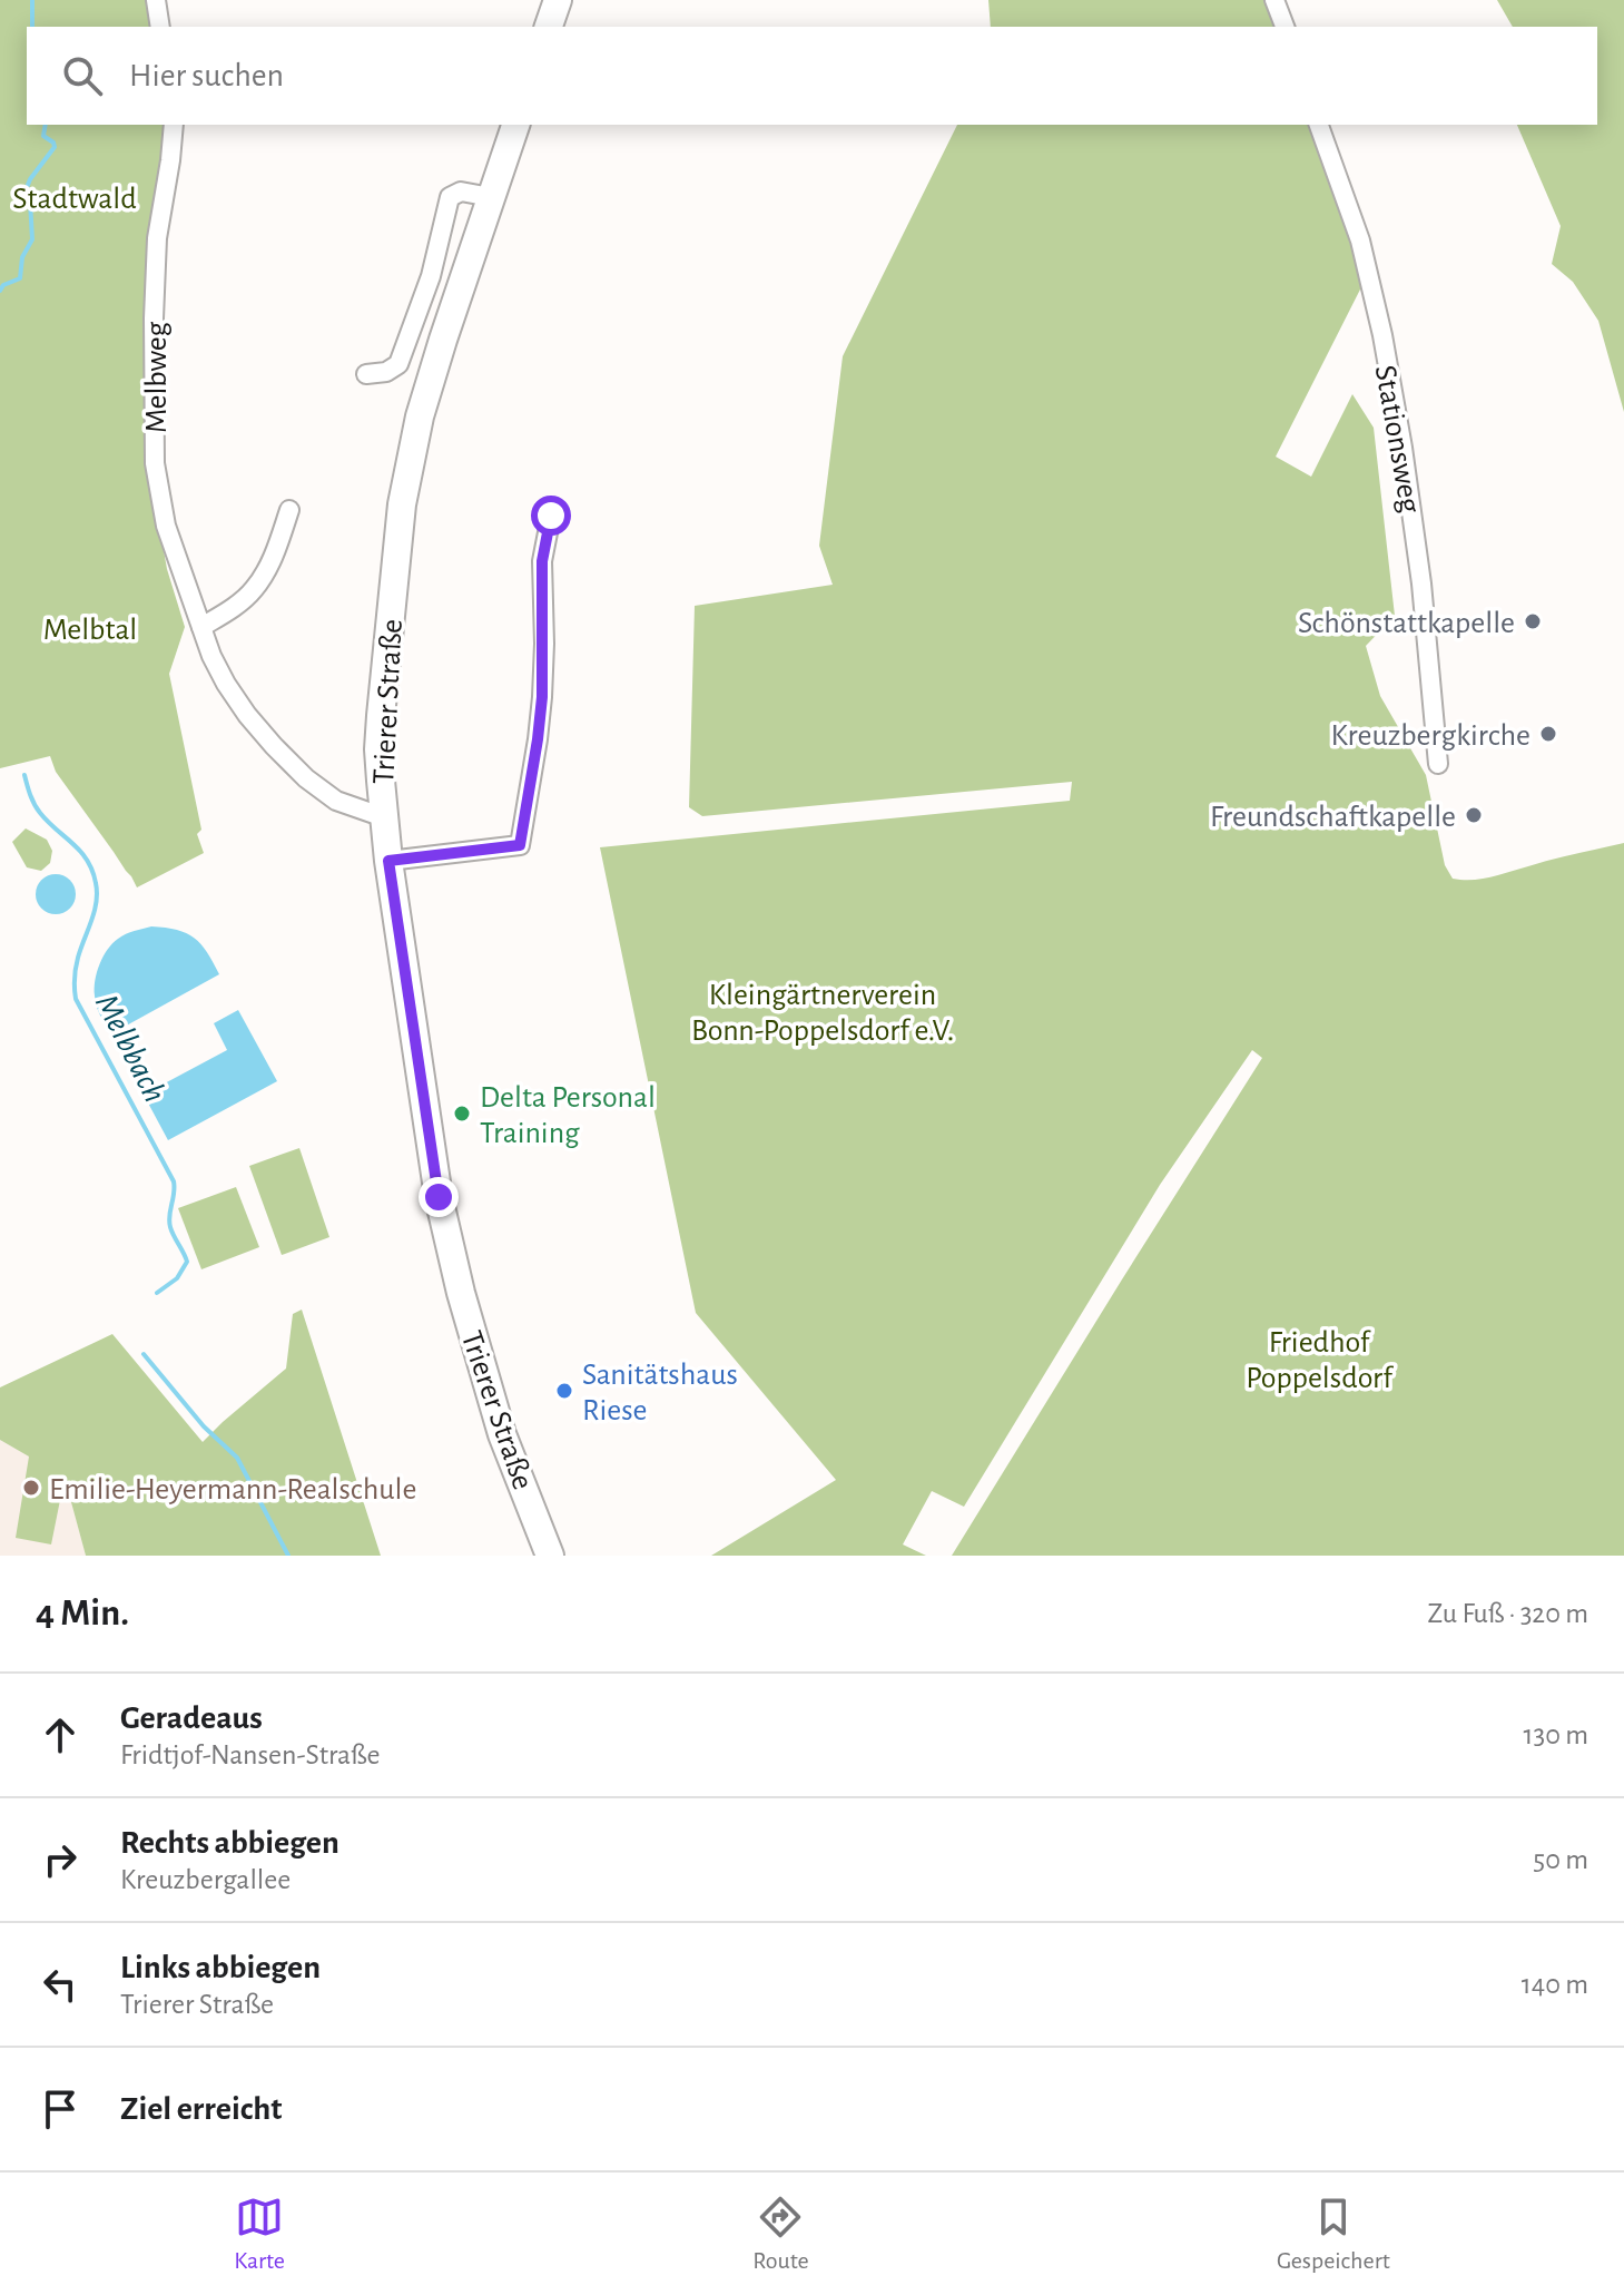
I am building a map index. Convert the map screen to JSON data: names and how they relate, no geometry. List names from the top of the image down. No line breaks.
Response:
{"streets":{"street":["Melbweg","Stationsweg","Trierer Straße"]},"crossings":[["Melbweg","Trierer Straße"]],"water":["Melbbach"],"parks":["Stadtwald","Melbtal","Kleingärtnerverein Bonn-Poppelsdorf e.V.","Friedhof Poppelsdorf"],"places":["Schönstattkapelle","Kreuzbergkirche","Freundschaftkapelle","Delta Personal Training","Sanitätshaus Riese","Emilie-Heyermann-Realschule"],"page":{"search":"Hier suchen","heading":["4 Min.","Zu Fuß · 320 m"],"list":[["Geradeaus","Fridtjof-Nansen-Straße","130 m"],["Rechts abbiegen","Kreuzbergallee","50 m"],["Links abbiegen","Trierer Straße","140 m"],"Ziel erreicht"],"nav":["Karte","Route","Gespeichert"]}}
